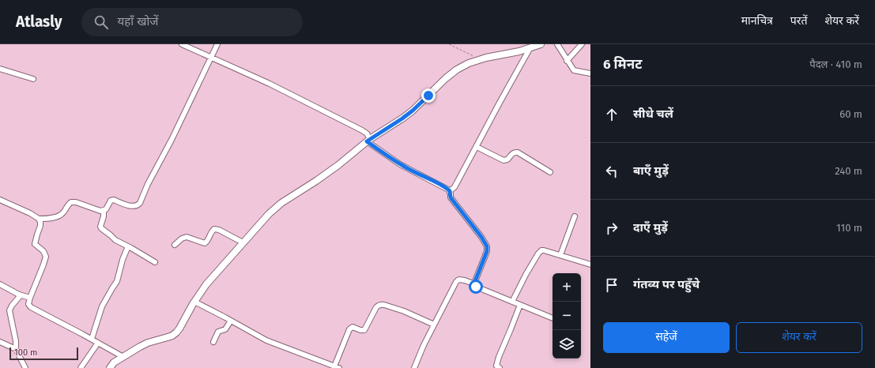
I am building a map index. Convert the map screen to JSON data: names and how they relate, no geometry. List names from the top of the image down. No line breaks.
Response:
{"scale_bar":"100 m","page":{"header":"Atlasly","search":"यहाँ खोजें","nav":["मानचित्र","परतें","शेयर करें"],"heading":["6 मिनट","पैदल · 410 m"],"list":[["सीधे चलें","60 m"],["बाएँ मुड़ें","240 m"],["दाएँ मुड़ें","110 m"],"गंतव्य पर पहुँचे"],"map_buttons":["+","−"],"buttons":["सहेजें","शेयर करें"],"scale":"100 m"}}
